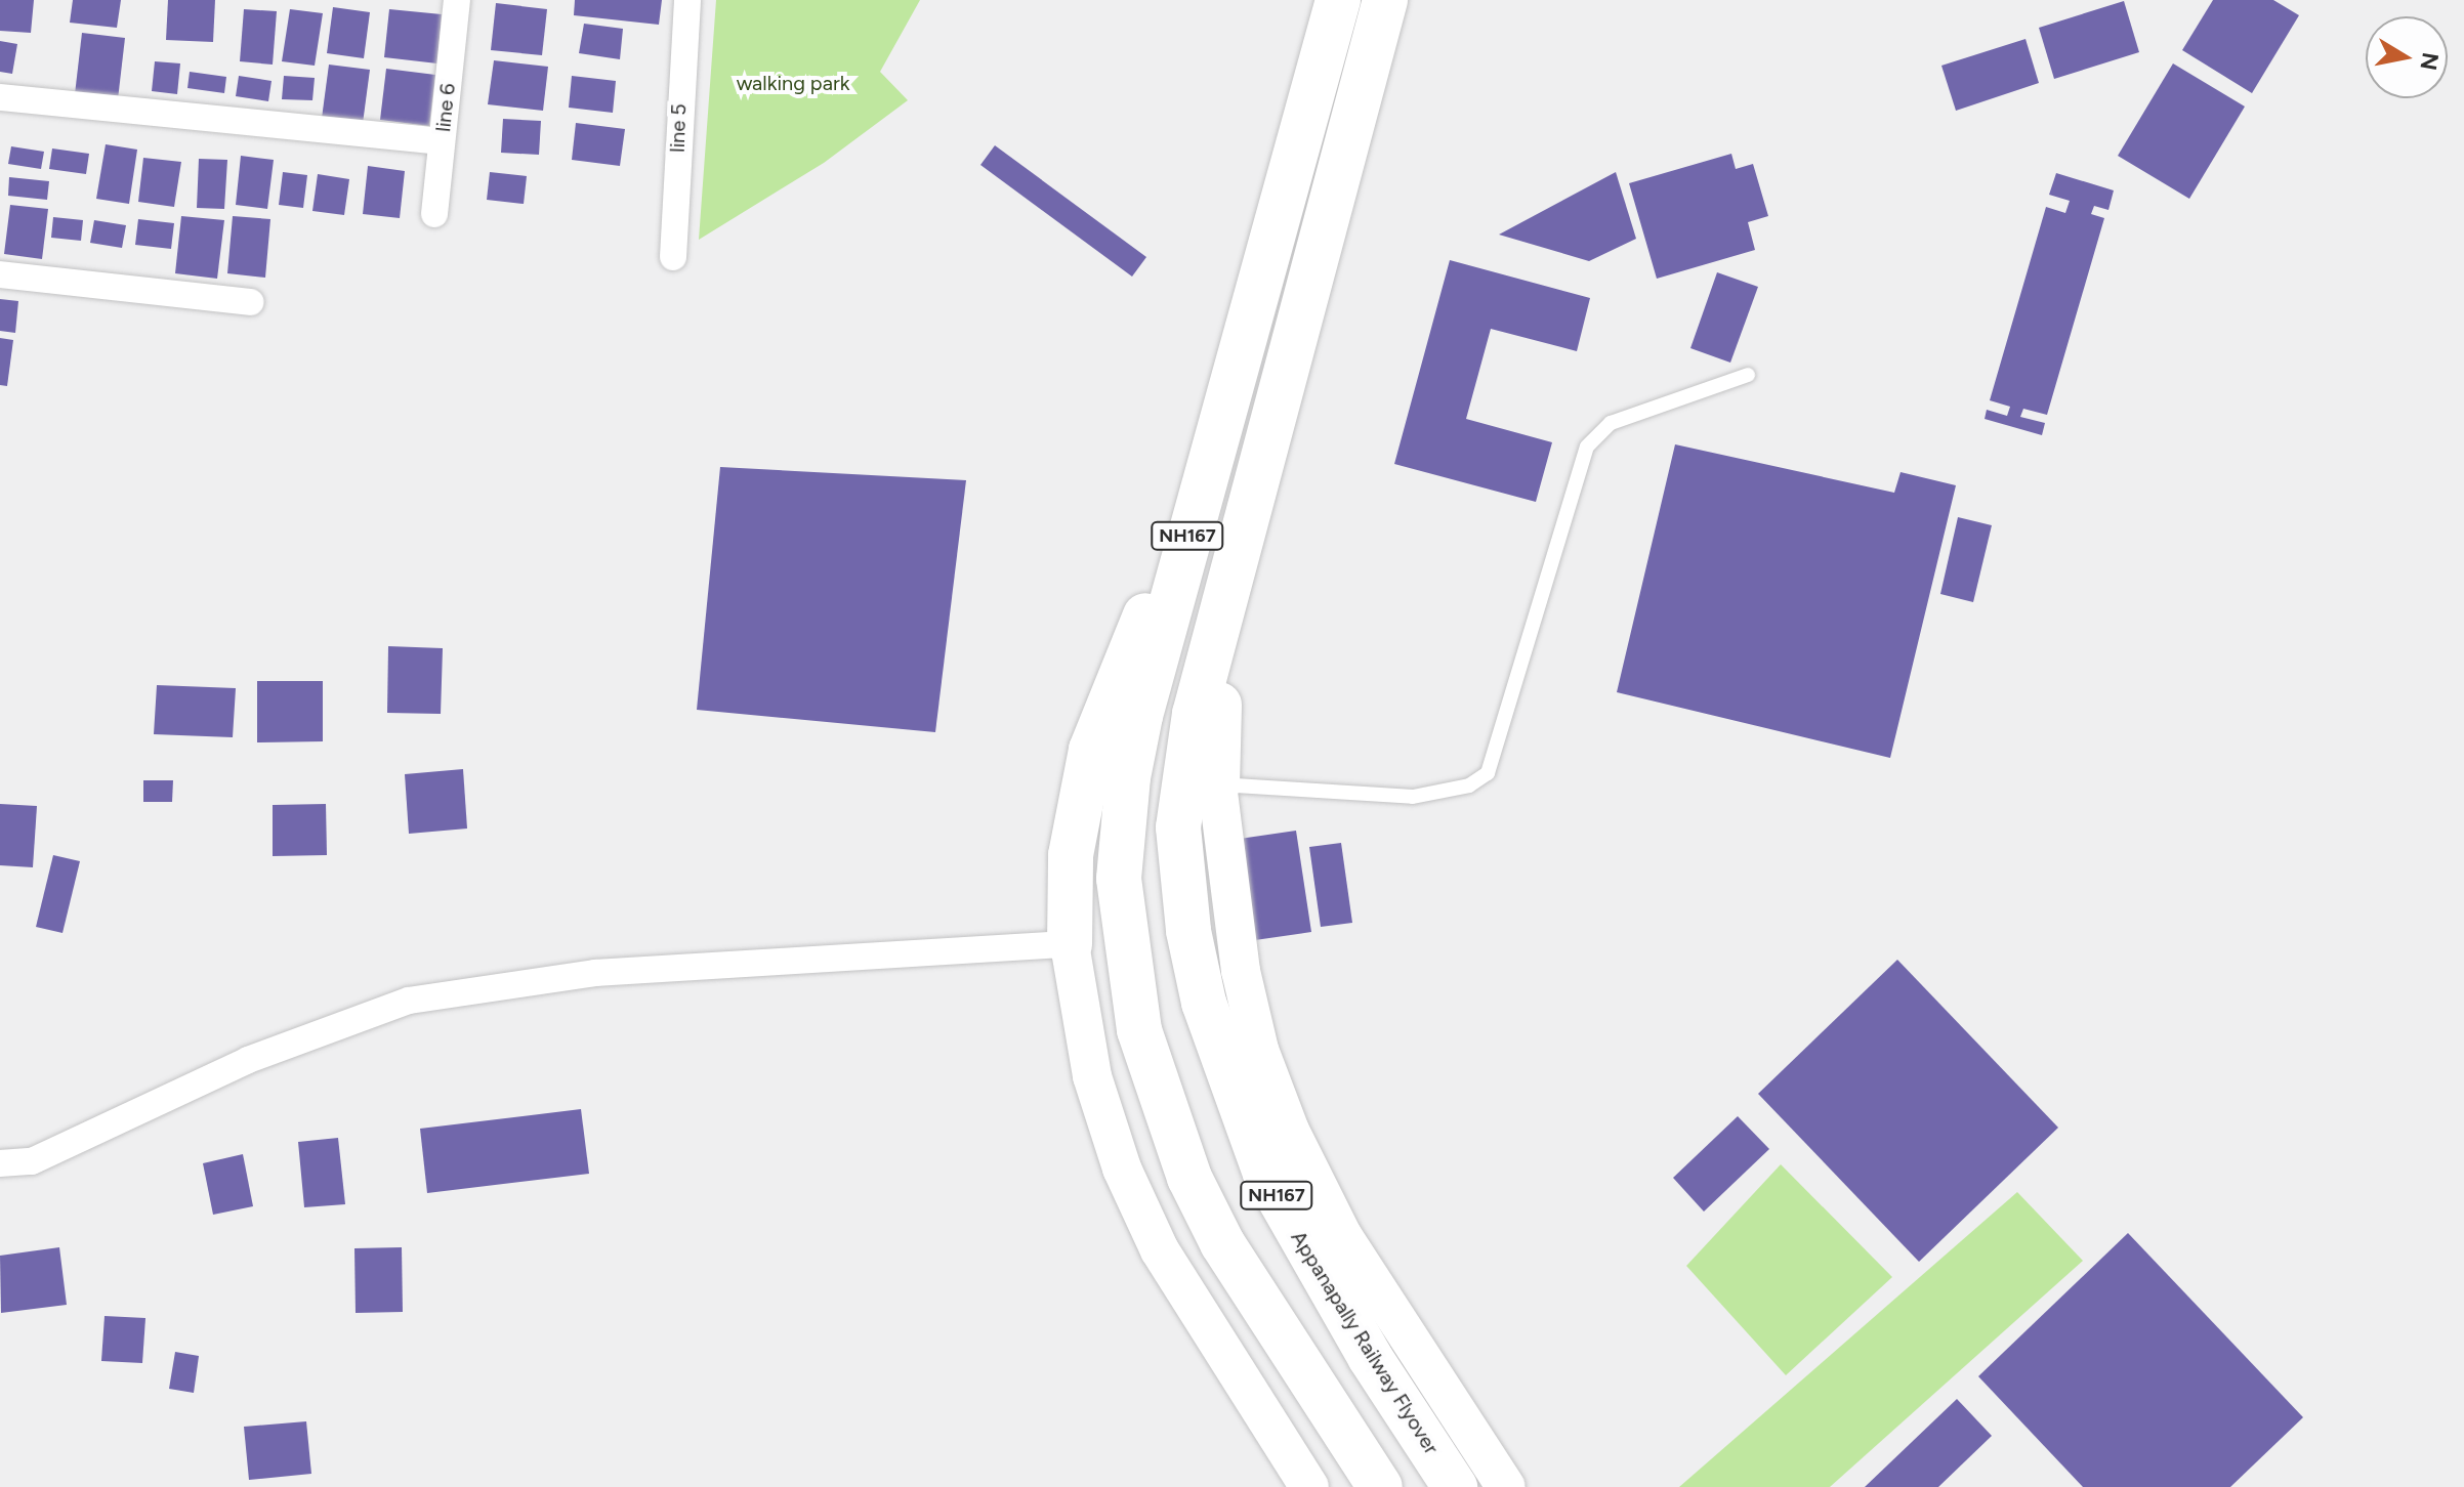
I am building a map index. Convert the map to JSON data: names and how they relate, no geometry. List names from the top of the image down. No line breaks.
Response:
{"streets":{"highway":["NH167","Appanapally Railway Flyover"],"street":["line 6","line 5"]},"crossings":[["NH167","Appanapally Railway Flyover"]],"parks":["walking park"],"north":"right"}
